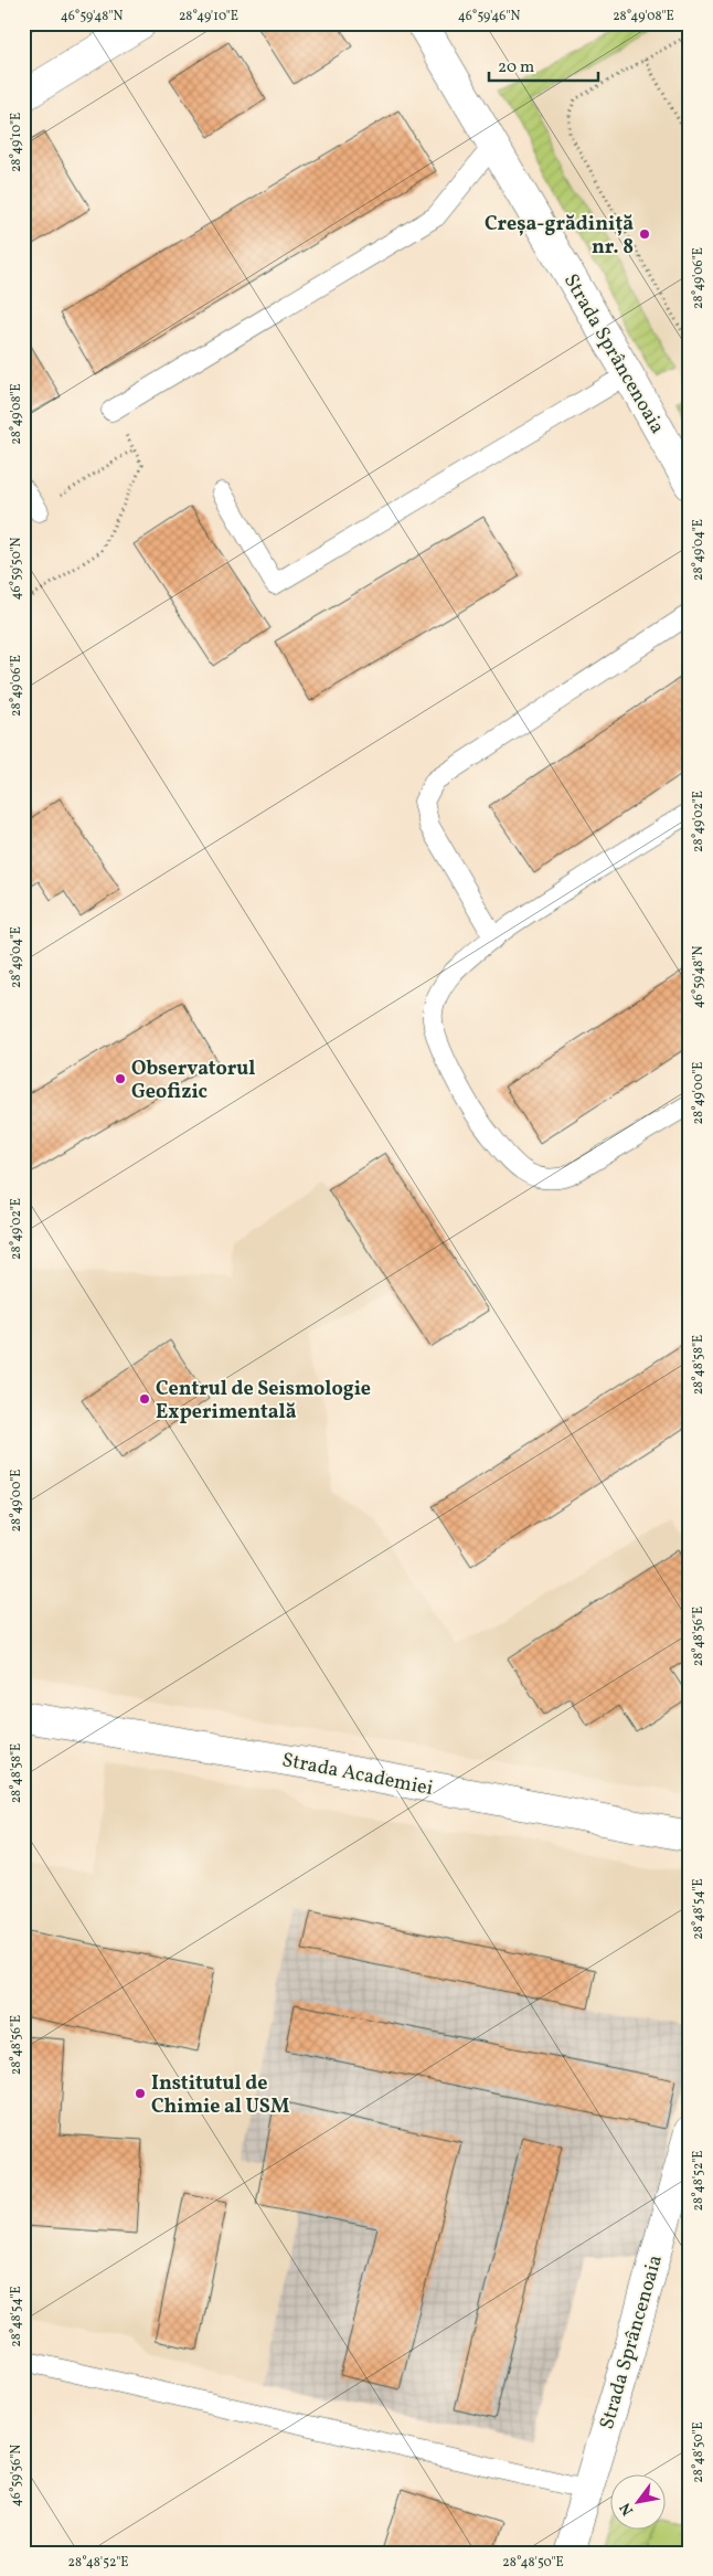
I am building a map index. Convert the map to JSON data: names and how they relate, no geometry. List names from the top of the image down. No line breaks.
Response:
{"streets":{"street":["Strada Sprâncenoaia","Strada Academiei"]},"places":["Creșa-grădiniță nr. 8","Observatorul Geofizic","Centrul de Seismologie Experimentală","Institutul de Chimie al USM"],"scale_bar":"20 m","north":"bottom left","coordinates":["46°59'48\"N","28°49'10\"E","46°59'46\"N","28°49'08\"E","28°49'06\"E","28°49'04\"E","46°59'50\"N","28°49'02\"E","28°49'00\"E","28°48'58\"E","28°48'56\"E","28°48'54\"E","28°48'52\"E","28°48'50\"E","46°59'56\"N"]}
